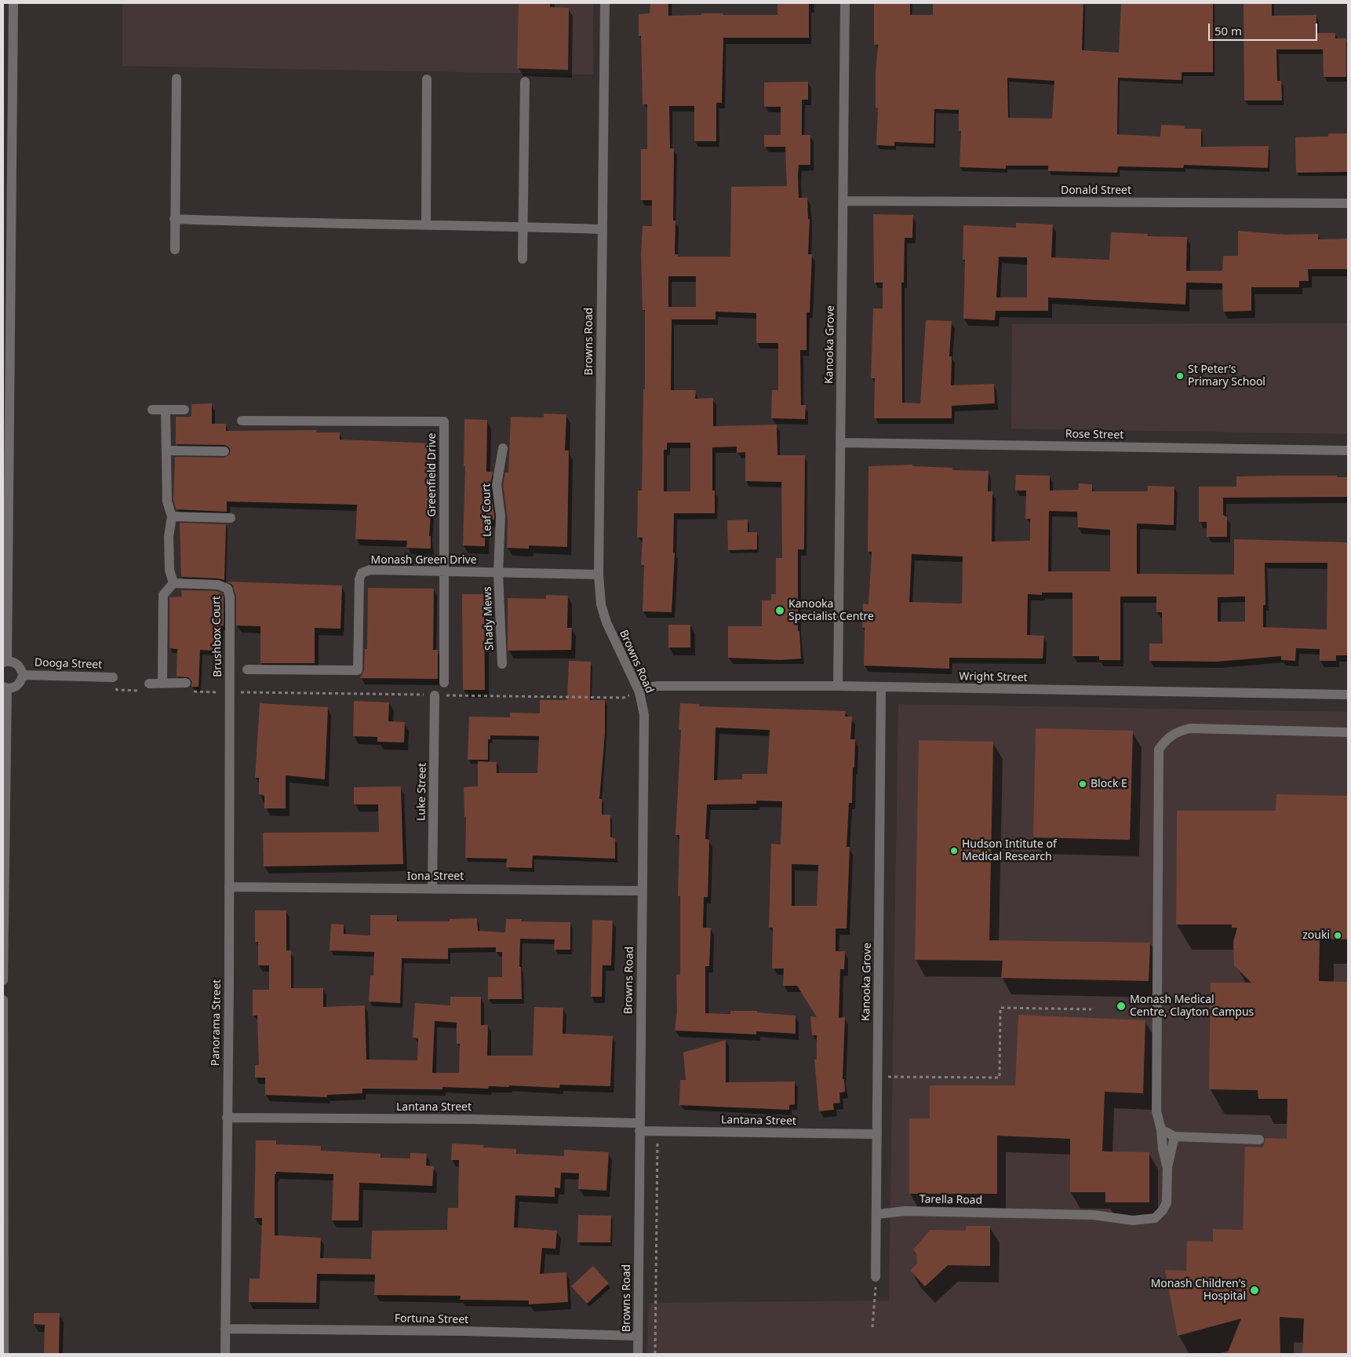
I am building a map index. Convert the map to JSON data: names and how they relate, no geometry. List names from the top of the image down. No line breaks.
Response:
{"streets":{"street":["Donald Street","Browns Road","Kanooka Grove","Rose Street","Greenfield Drive","Leaf Court","Monash Green Drive","Shady Mews","Brushbox Court","Dooga Street","Wright Street","Luke Street","Iona Street","Panorama Street","Lantana Street","Tarella Road","Fortuna Street"]},"crossings":[["Donald Street","Kanooka Grove"],["Browns Road","Monash Green Drive"],["Browns Road","Wright Street"],["Browns Road","Iona Street"],["Browns Road","Lantana Street"],["Browns Road","Fortuna Street"],["Kanooka Grove","Rose Street"],["Kanooka Grove","Wright Street"],["Kanooka Grove","Lantana Street"],["Kanooka Grove","Tarella Road"],["Greenfield Drive","Monash Green Drive"],["Leaf Court","Monash Green Drive"],["Leaf Court","Shady Mews"],["Monash Green Drive","Shady Mews"],["Brushbox Court","Panorama Street"],["Luke Street","Iona Street"],["Iona Street","Panorama Street"],["Panorama Street","Lantana Street"],["Panorama Street","Fortuna Street"]],"places":["St Peter's Primary School","Kanooka Specialist Centre","Block E","Hudson Intitute of Medical Research","zouki","Monash Medical Centre, Clayton Campus","Monash Children's Hospital"],"scale_bar":"50 m"}
